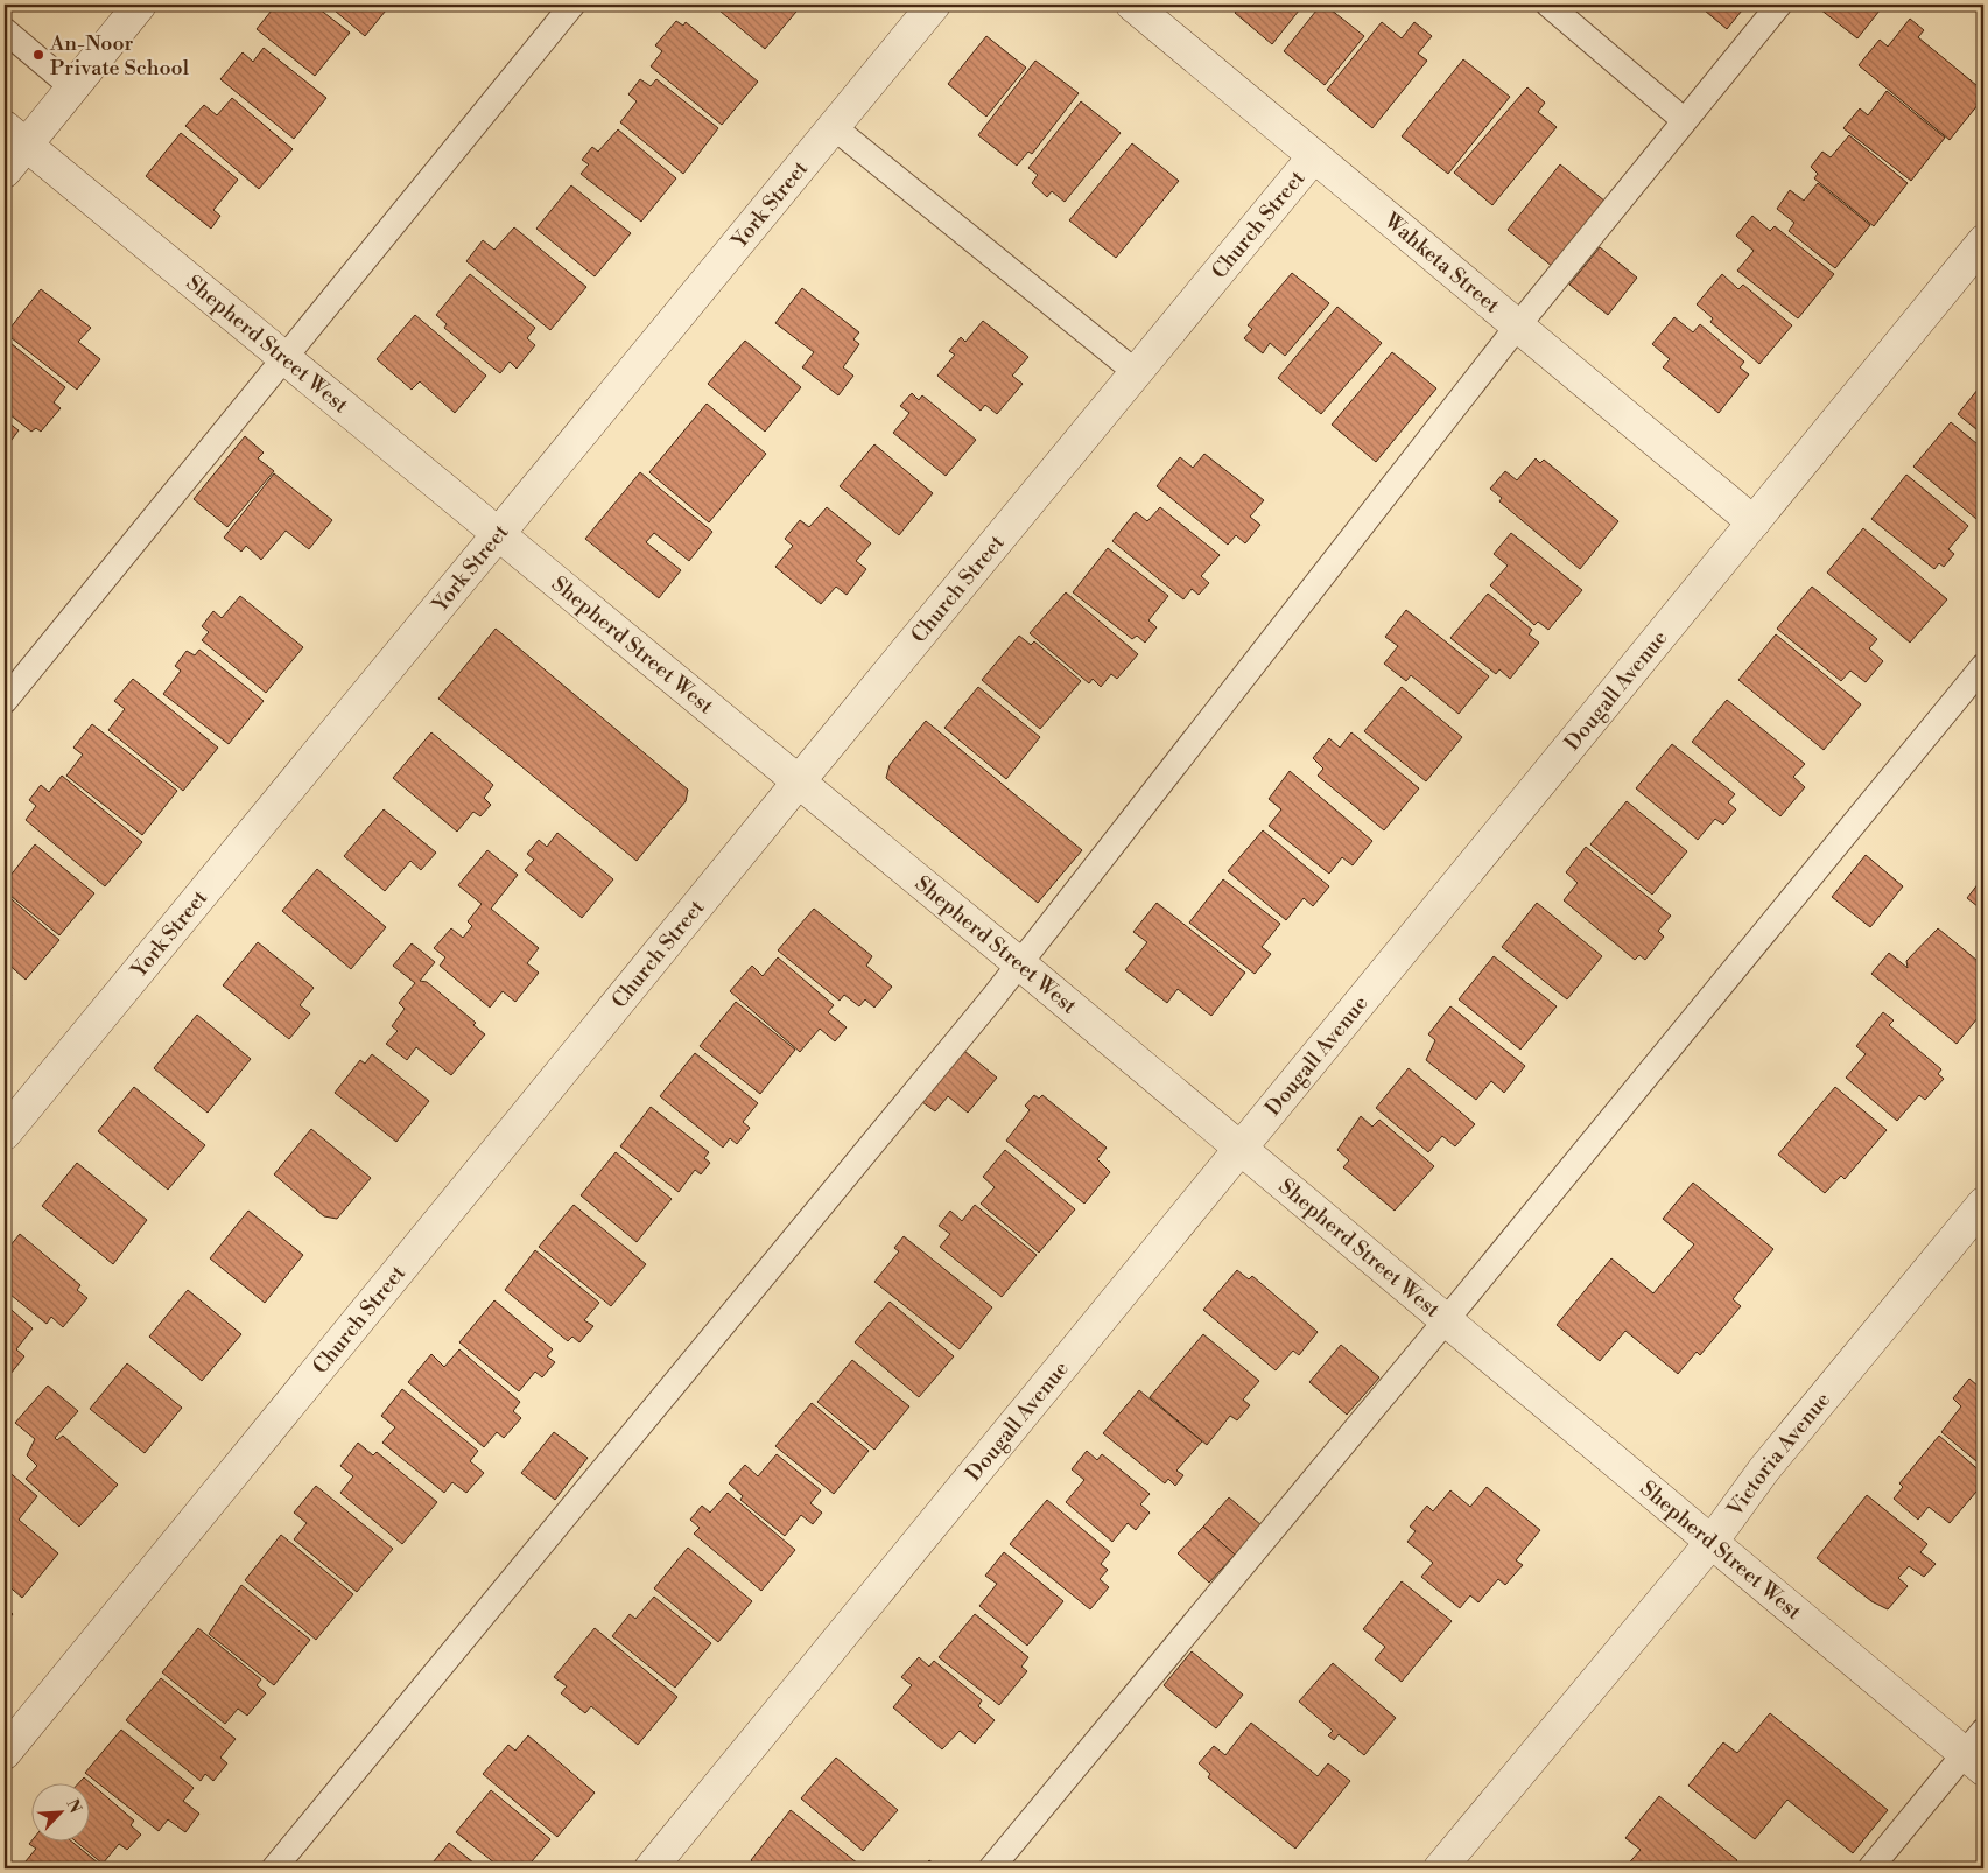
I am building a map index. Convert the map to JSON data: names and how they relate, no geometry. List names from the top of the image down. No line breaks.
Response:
{"streets":{"street":["York Street","Church Street","Wahketa Street","Shepherd Street West","Dougall Avenue","Victoria Avenue"]},"crossings":[["York Street","Shepherd Street West"],["Church Street","Wahketa Street"],["Church Street","Shepherd Street West"],["Wahketa Street","Dougall Avenue"],["Shepherd Street West","Dougall Avenue"],["Shepherd Street West","Victoria Avenue"]],"places":["An-Noor Private School"],"north":"top right"}
